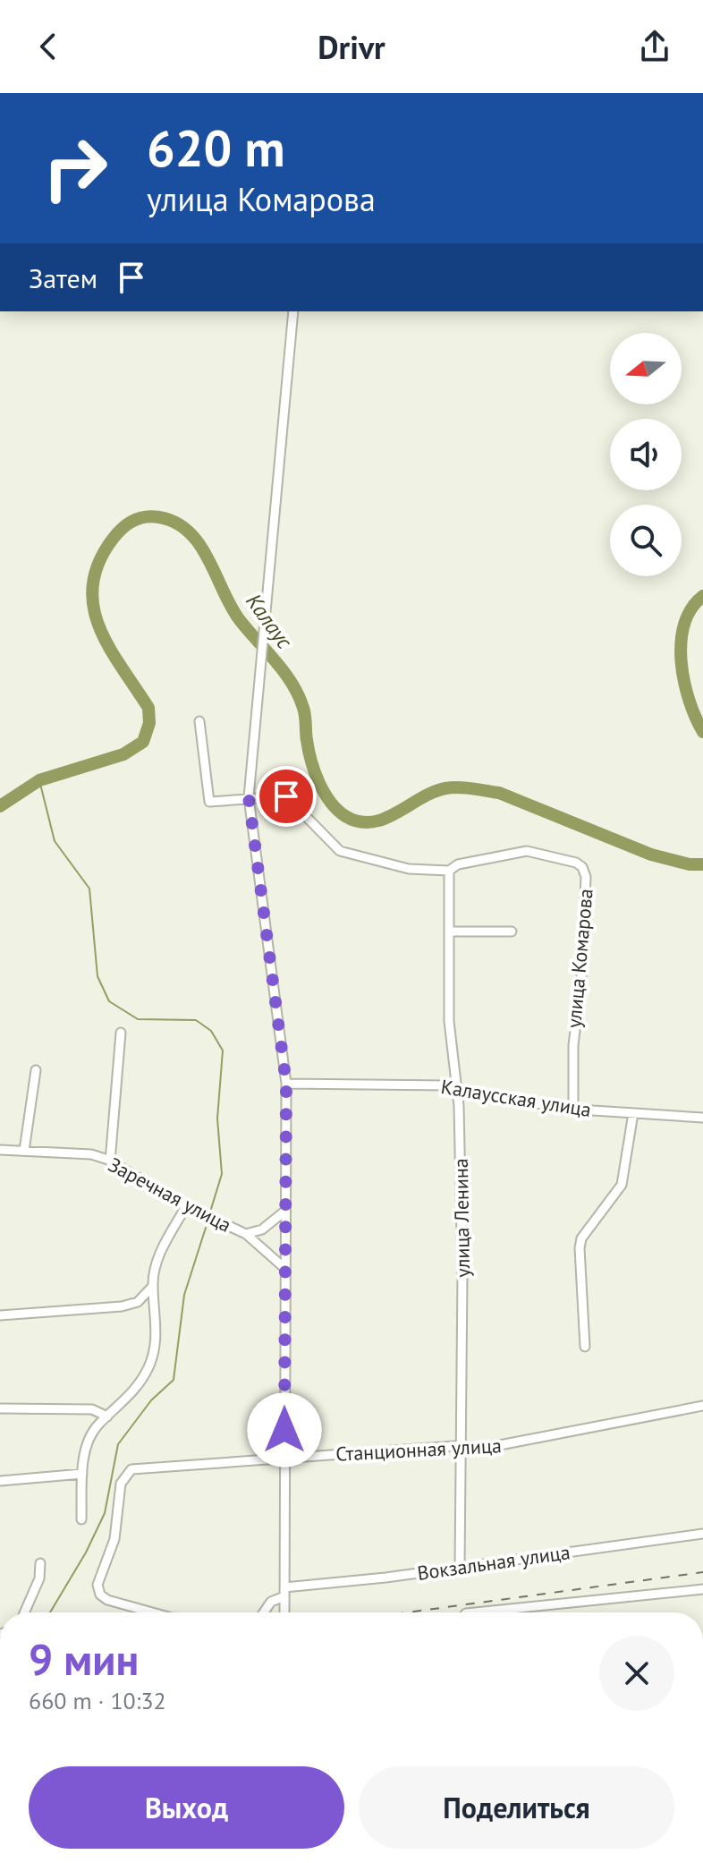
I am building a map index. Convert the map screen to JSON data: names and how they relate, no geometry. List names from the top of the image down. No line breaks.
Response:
{"streets":{"street":["улица Комарова","Калаусская улица","Заречная улица","улица Ленина","Станционная улица","Вокзальная улица"]},"crossings":[["улица Комарова","Калаусская улица"],["улица Комарова","улица Ленина"],["Калаусская улица","улица Ленина"],["улица Ленина","Станционная улица"],["улица Ленина","Вокзальная улица"]],"water":["Калаус"],"north":"left","page":{"header":"Drivr","turn":["620 m","улица Комарова"],"then":"Затем","heading":["9 мин","660 m · 10:32"],"buttons":["Выход","Поделиться"]}}
